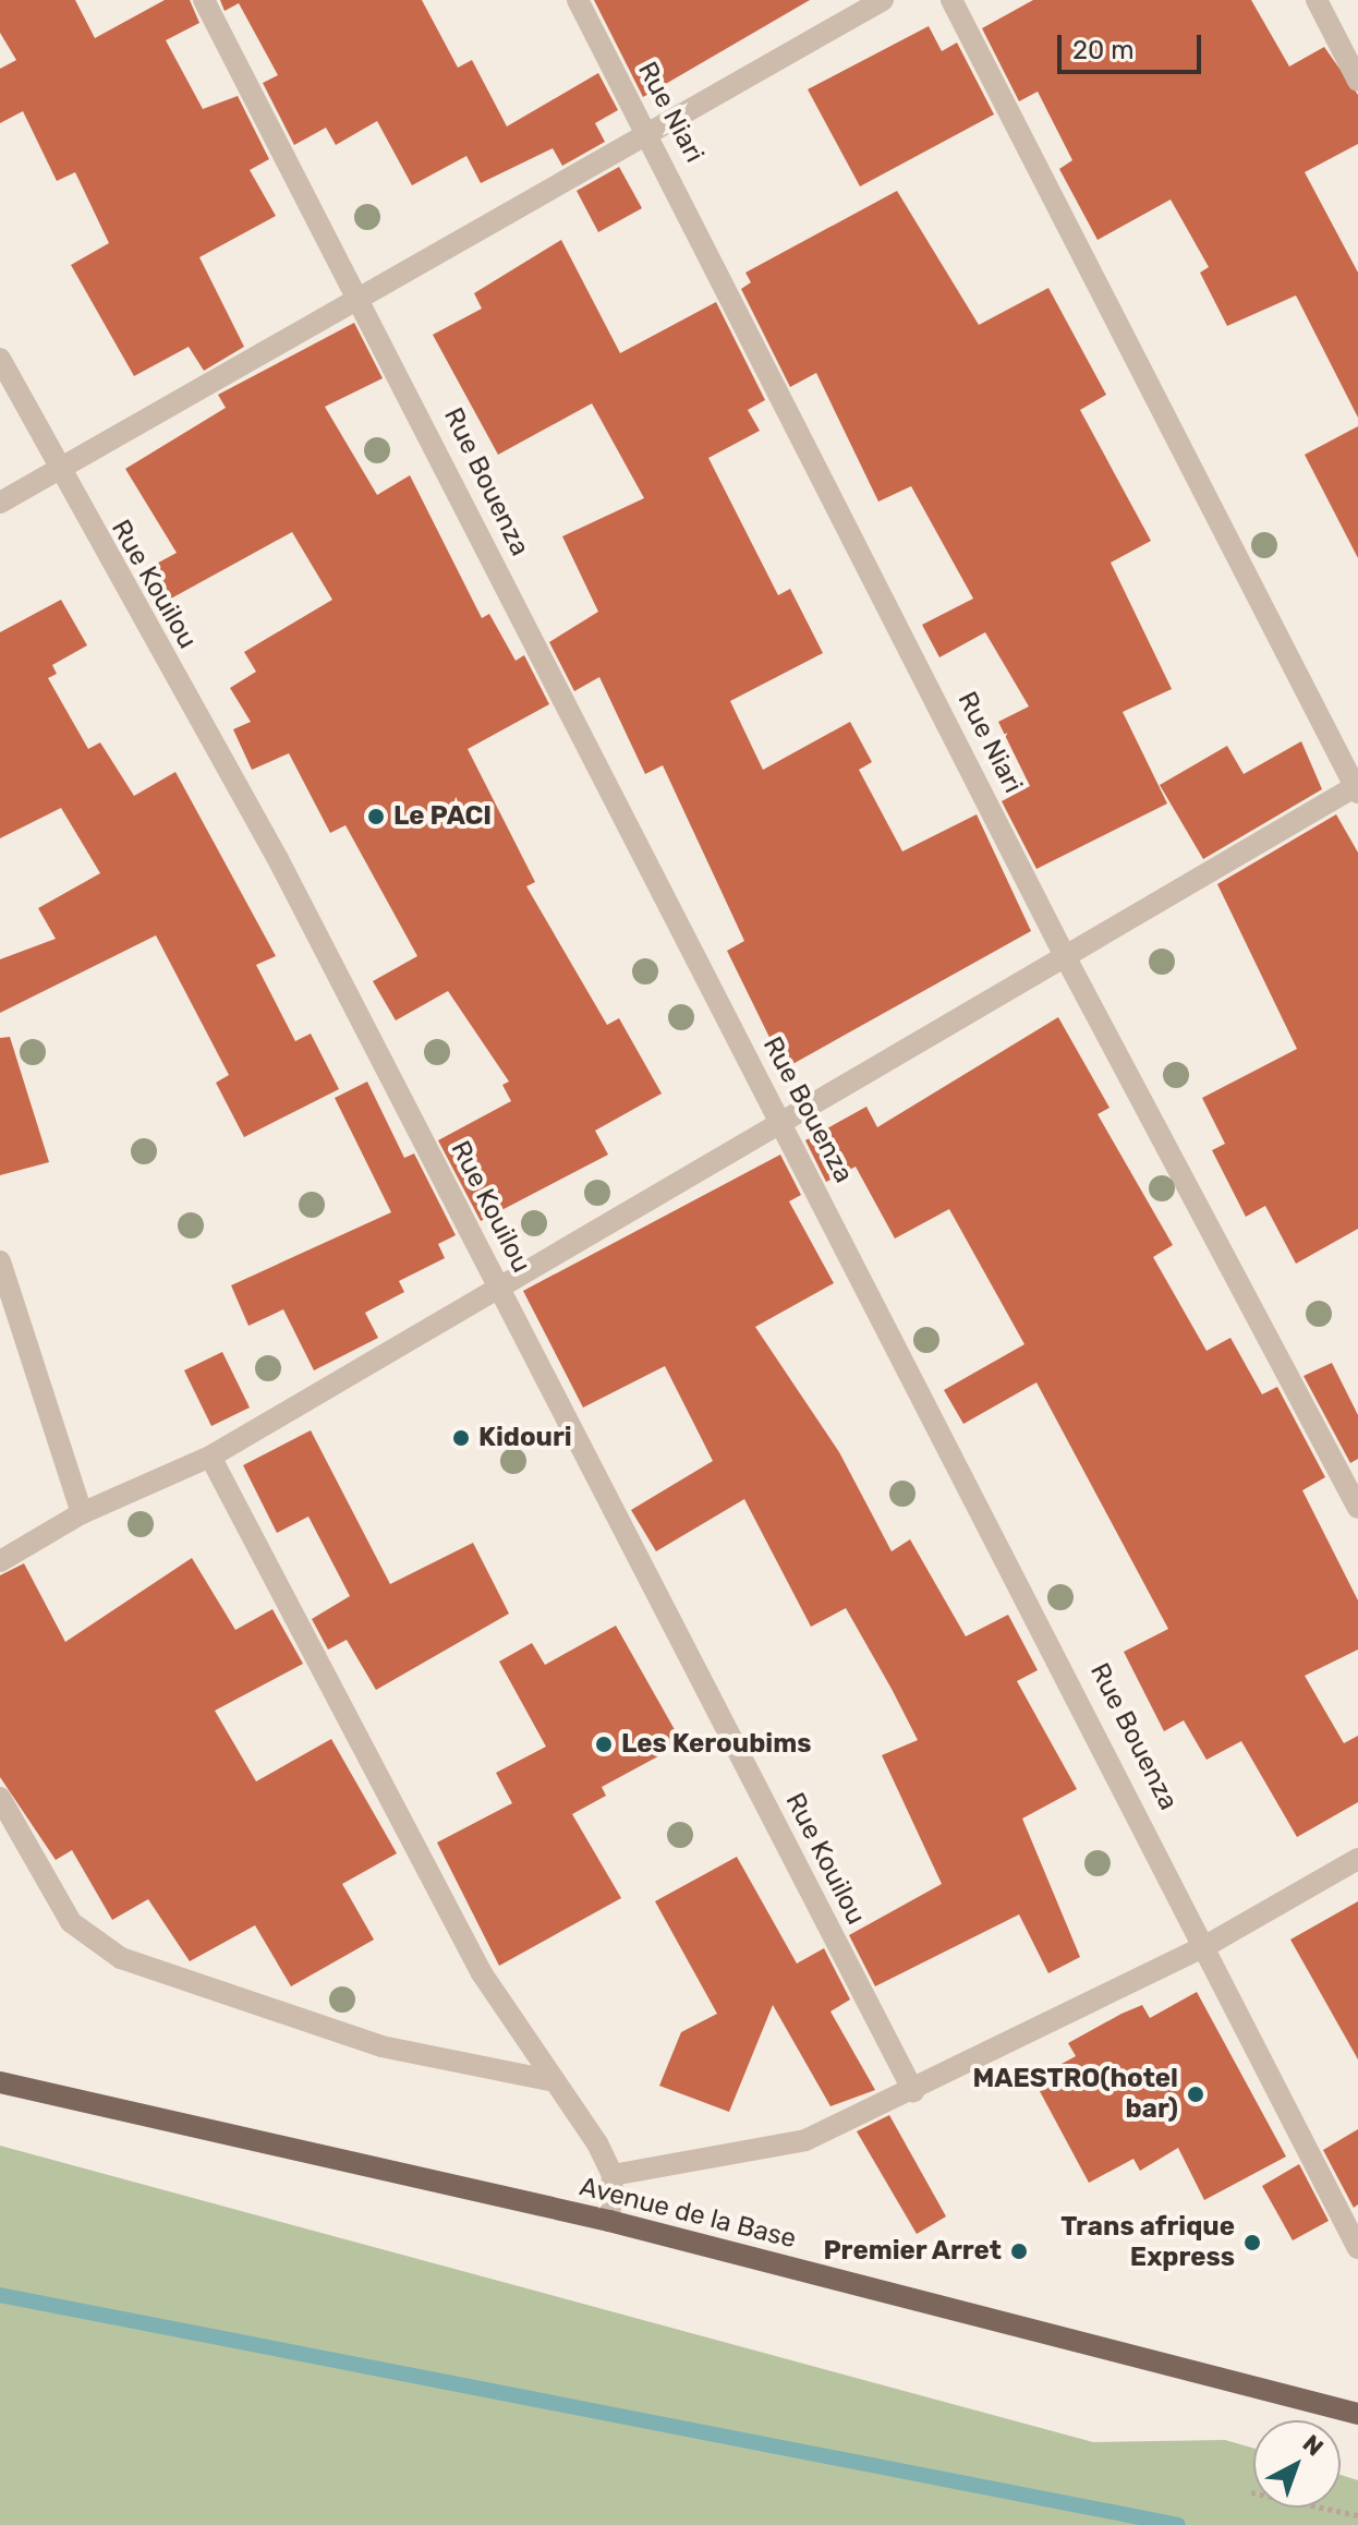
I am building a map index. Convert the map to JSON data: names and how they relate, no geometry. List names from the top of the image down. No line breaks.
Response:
{"streets":{"main road":["Avenue de la Base"],"street":["Rue Niari","Rue Bouenza","Rue Kouilou"]},"places":["Le PACI","Kidouri","Les Keroubims","MAESTRO(hotel bar)","Trans afrique Express","Premier Arret"],"scale_bar":"20 m","north":"top right"}
